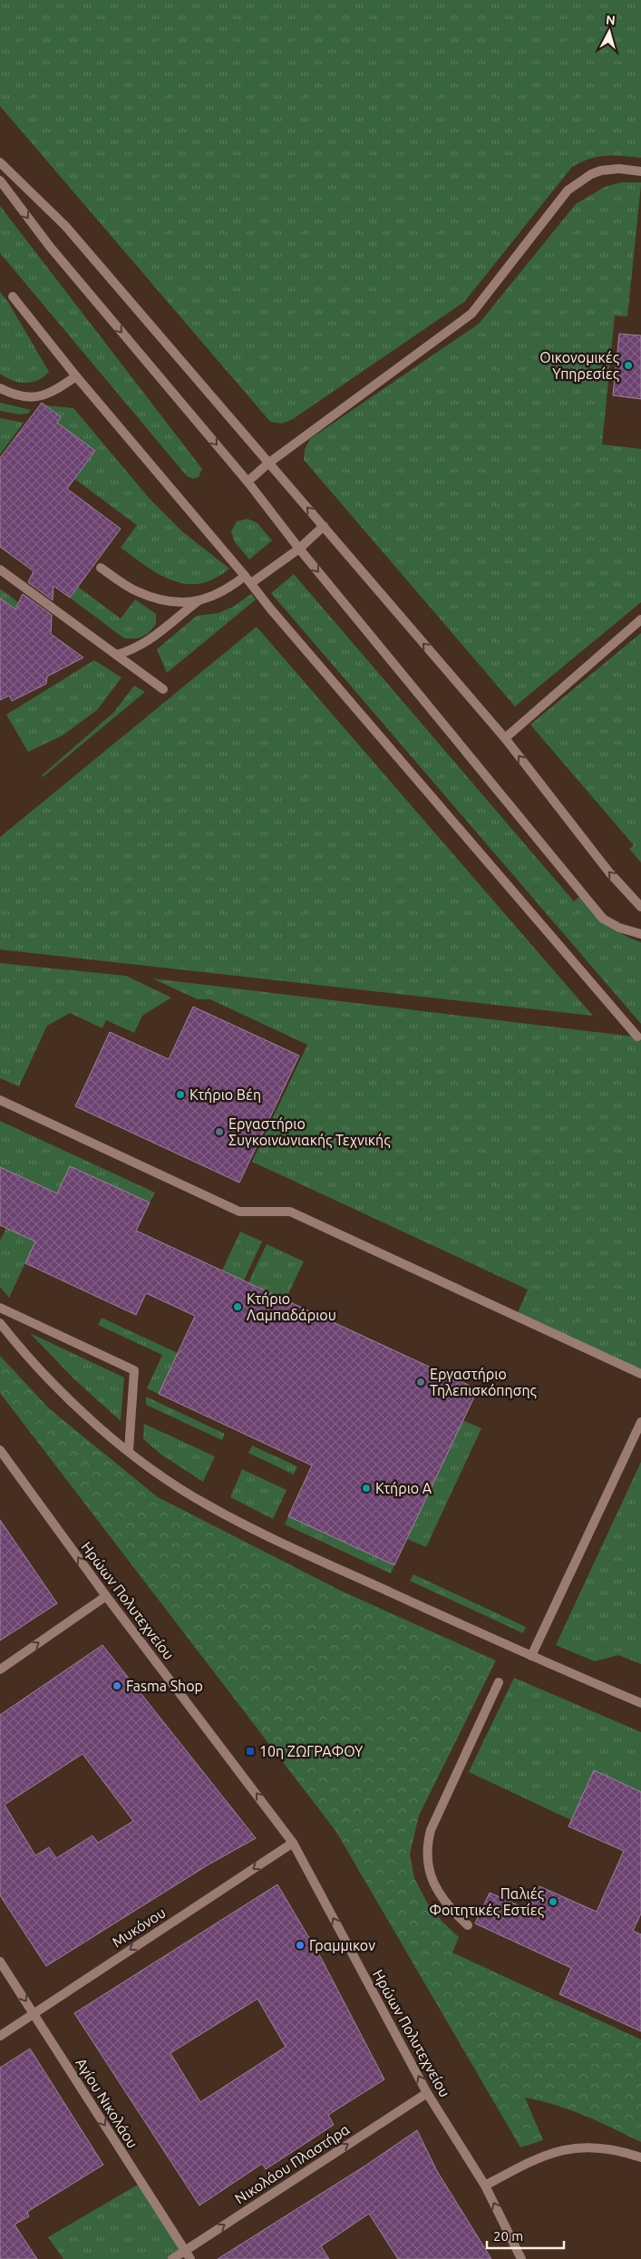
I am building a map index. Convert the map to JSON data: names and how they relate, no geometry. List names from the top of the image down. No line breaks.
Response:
{"streets":{"street":["Ηρώων Πολυτεχνείου","Μυκόνου","Αγίου Νικολάου","Νικολάου Πλαστήρα"]},"crossings":[["Ηρώων Πολυτεχνείου","Μυκόνου"],["Ηρώων Πολυτεχνείου","Νικολάου Πλαστήρα"],["Μυκόνου","Αγίου Νικολάου"],["Αγίου Νικολάου","Νικολάου Πλαστήρα"]],"one_way":["Ηρώων Πολυτεχνείου","Μυκόνου","Αγίου Νικολάου","Νικολάου Πλαστήρα"],"places":{"other":["Οικονομικές Υπηρεσίες","Κτήριο Βέη","Εργαστήριο Συγκοινωνιακής Τεχνικής","Κτήριο Λαμπαδάριου","Εργαστήριο Τηλεπισκόπησης","Κτήριο Α","Fasma Shop","Παλιές Φοιτητικές Εστίες","Γραμμικον"],"transit":["10η ΖΩΓΡΑΦΟΥ"]},"scale_bar":"20 m","north":"top"}
